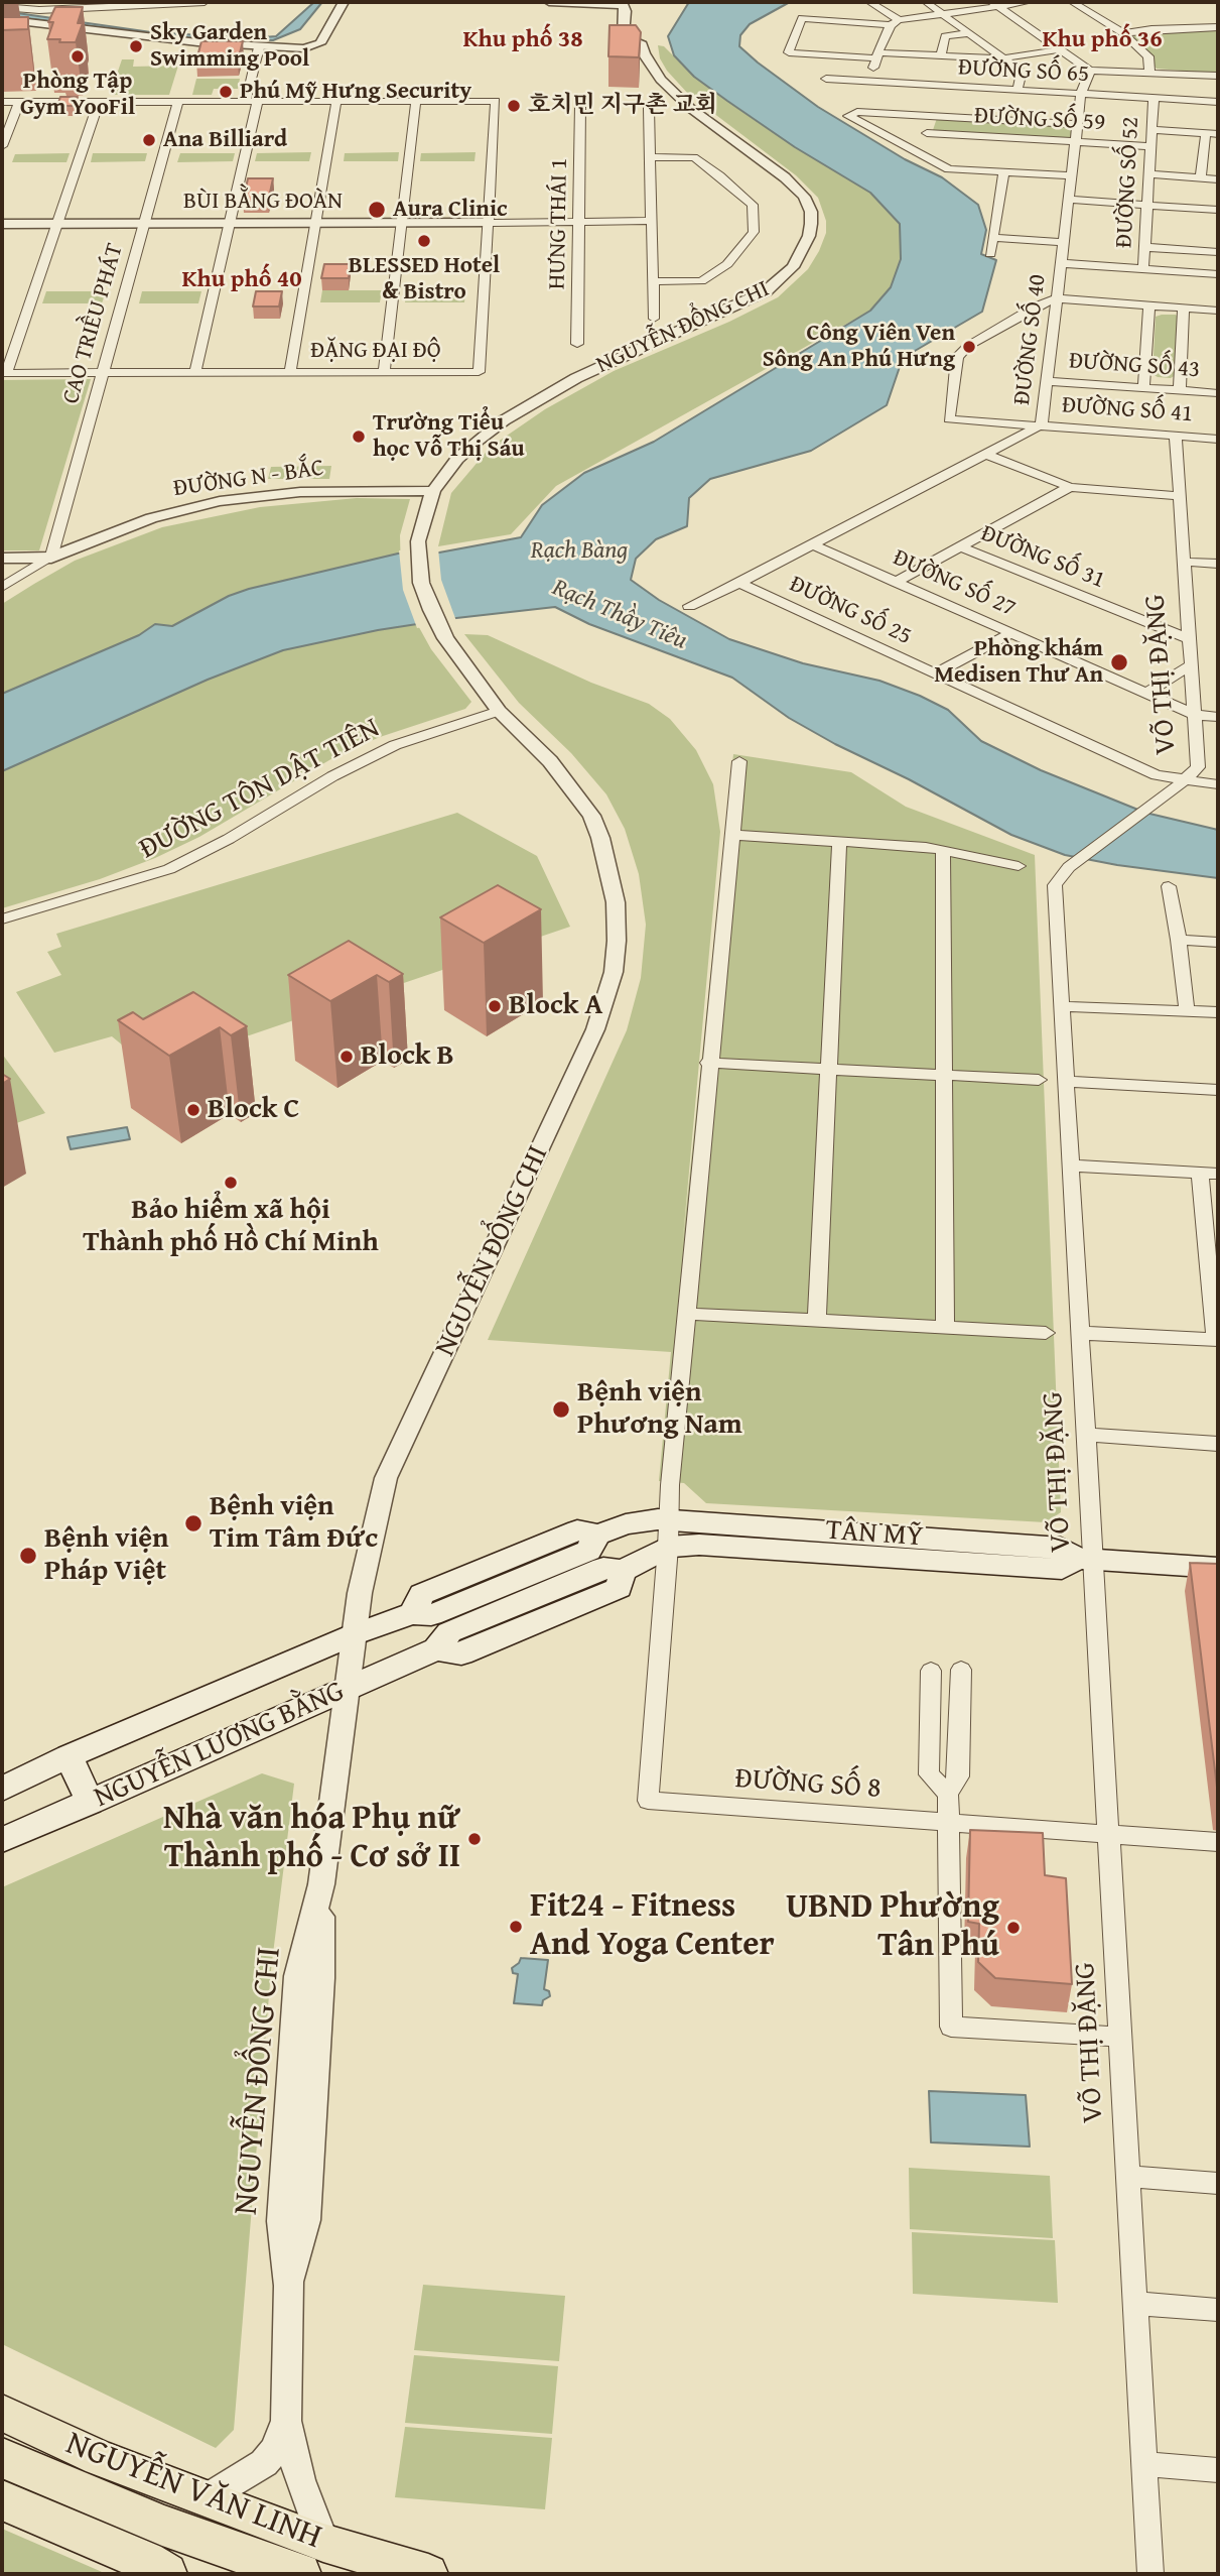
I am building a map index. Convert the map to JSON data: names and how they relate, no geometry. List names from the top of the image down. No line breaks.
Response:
{"streets":{"highway":["NGUYỄN VĂN LINH"],"main road":["TÂN MỸ","NGUYỄN LƯƠNG BẰNG"],"street":["ĐƯỜNG SỐ 65","ĐƯỜNG SỐ 59","ĐƯỜNG SỐ 52","BÙI BẰNG ĐOÀN","HƯNG THÁI 1","CAO TRIỀU PHÁT","NGUYỄN ĐỔNG CHI","ĐƯỜNG SỐ 40","ĐẶNG ĐẠI ĐỘ","ĐƯỜNG SỐ 43","ĐƯỜNG SỐ 41","ĐƯỜNG N - BẮC","ĐƯỜNG SỐ 31","ĐƯỜNG SỐ 27","ĐƯỜNG SỐ 25","VÕ THỊ ĐẶNG","ĐƯỜNG TÔN DẬT TIÊN","ĐƯỜNG SỐ 8"]},"crossings":[["ĐƯỜNG SỐ 65","ĐƯỜNG SỐ 52"],["ĐƯỜNG SỐ 65","ĐƯỜNG SỐ 40"],["ĐƯỜNG SỐ 59","ĐƯỜNG SỐ 52"],["ĐƯỜNG SỐ 59","ĐƯỜNG SỐ 40"],["BÙI BẰNG ĐOÀN","HƯNG THÁI 1"],["BÙI BẰNG ĐOÀN","CAO TRIỀU PHÁT"],["BÙI BẰNG ĐOÀN","ĐẶNG ĐẠI ĐỘ"],["CAO TRIỀU PHÁT","ĐẶNG ĐẠI ĐỘ"],["CAO TRIỀU PHÁT","ĐƯỜNG N - BẮC"],["NGUYỄN ĐỔNG CHI","ĐƯỜNG N - BẮC"],["NGUYỄN ĐỔNG CHI","ĐƯỜNG TÔN DẬT TIÊN"],["NGUYỄN ĐỔNG CHI","NGUYỄN LƯƠNG BẰNG"],["NGUYỄN ĐỔNG CHI","NGUYỄN VĂN LINH"],["ĐƯỜNG SỐ 40","ĐƯỜNG SỐ 43"],["ĐƯỜNG SỐ 40","ĐƯỜNG SỐ 41"],["ĐƯỜNG SỐ 40","ĐƯỜNG SỐ 27"],["ĐƯỜNG SỐ 40","ĐƯỜNG SỐ 25"],["ĐƯỜNG SỐ 41","VÕ THỊ ĐẶNG"],["ĐƯỜNG SỐ 31","VÕ THỊ ĐẶNG"],["ĐƯỜNG SỐ 27","VÕ THỊ ĐẶNG"],["ĐƯỜNG SỐ 25","VÕ THỊ ĐẶNG"],["VÕ THỊ ĐẶNG","TÂN MỸ"],["VÕ THỊ ĐẶNG","ĐƯỜNG SỐ 8"],["TÂN MỸ","NGUYỄN LƯƠNG BẰNG"],["TÂN MỸ","ĐƯỜNG SỐ 8"],["NGUYỄN LƯƠNG BẰNG","ĐƯỜNG SỐ 8"]],"districts":["Khu phố 38","Khu phố 36","Khu phố 40"],"water":["Rạch Bàng","Rạch Thầy Tiêu"],"places":["Sky Garden Swimming Pool","Phòng Tập Gym YooFil","Phú Mỹ Hưng Security","호치민 지구촌 교회","Ana Billiard","Aura Clinic","BLESSED Hotel & Bistro","Công Viên Ven Sông An Phú Hưng","Trường Tiểu học Vỗ Thị Sáu","Phòng khám Medisen Thư An","Block A","Block B","Block C","Bảo hiểm xã hội Thành phố Hồ Chí Minh","Bệnh viện Phương Nam","Bệnh viện Tim Tâm Đức","Bệnh viện Pháp Việt","Nhà văn hóa Phụ nữ Thành phố - Cơ sở II","Fit24 - Fitness And Yoga Center","UBND Phường Tân Phú"]}
